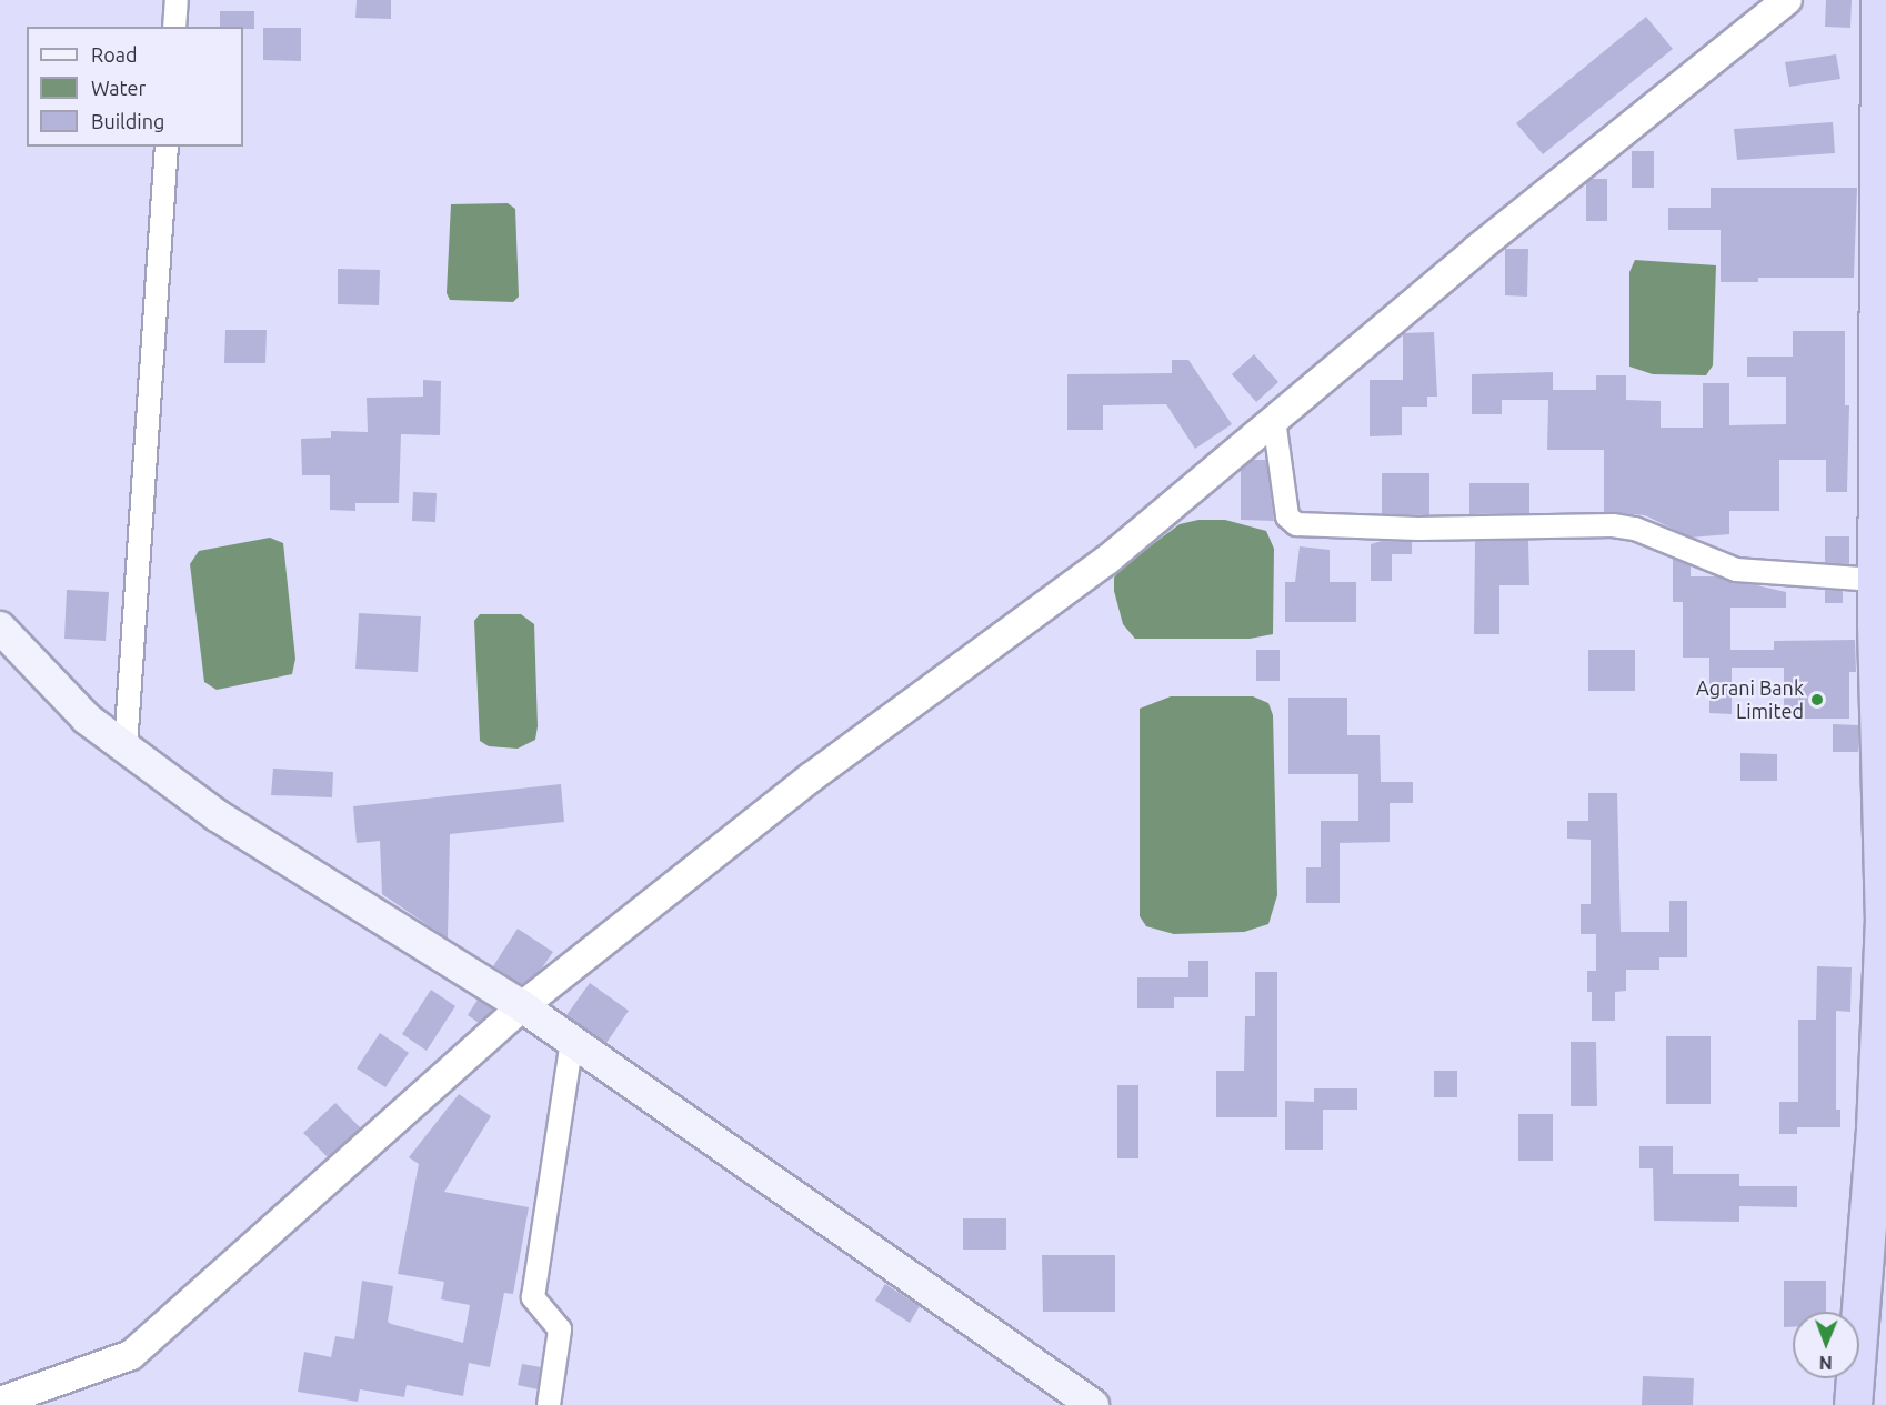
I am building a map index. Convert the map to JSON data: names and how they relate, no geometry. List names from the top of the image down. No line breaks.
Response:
{"places":["Agrani Bank Limited"],"legend":["Road","Water","Building"],"north":"bottom"}
